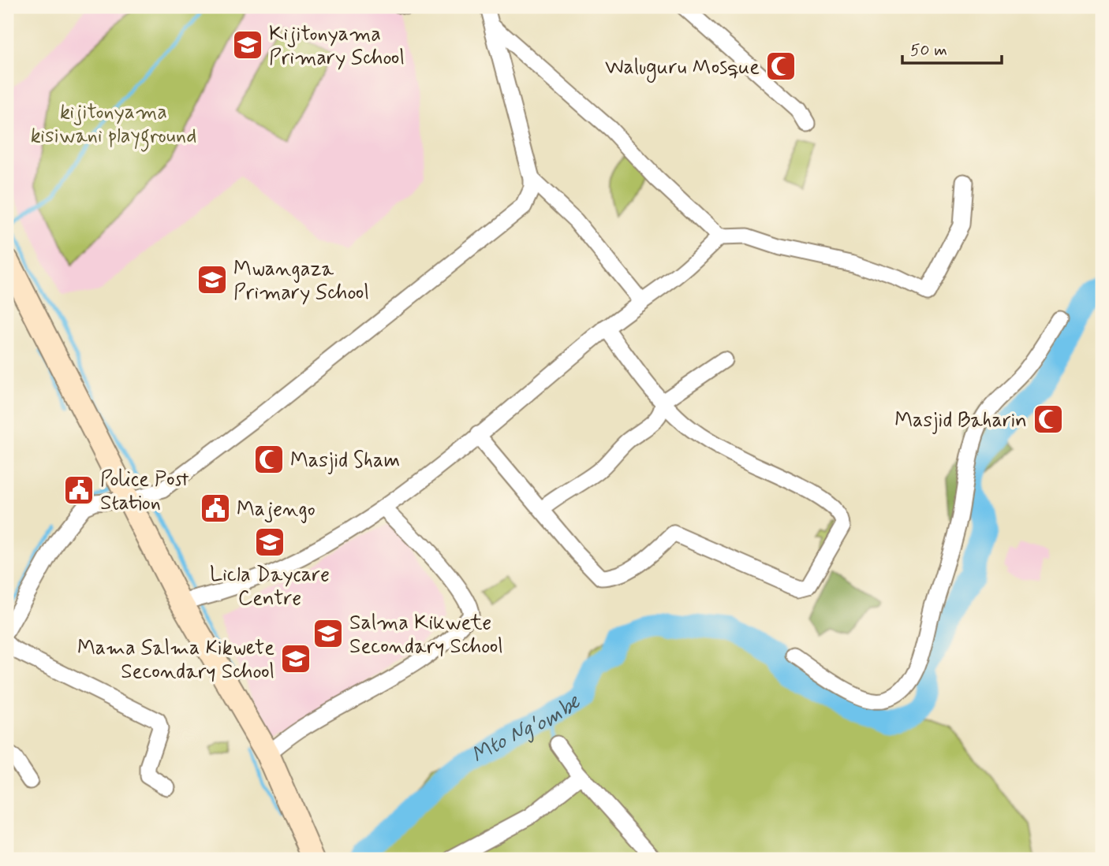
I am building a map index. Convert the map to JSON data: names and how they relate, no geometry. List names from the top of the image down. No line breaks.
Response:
{"water":["Mto Ng'ombe"],"parks":["kijitonyama kisiwani playground"],"places":{"school or university":["Kijitonyama Primary School","Mwangaza Primary School","Licla Daycare Centre","Salma Kikwete Secondary School","Mama Salma Kikwete Secondary School"],"mosque":["Waluguru Mosque","Masjid Baharin","Masjid Sham"],"public building":["Police Post Station","Majengo"]},"scale_bar":"50 m"}
